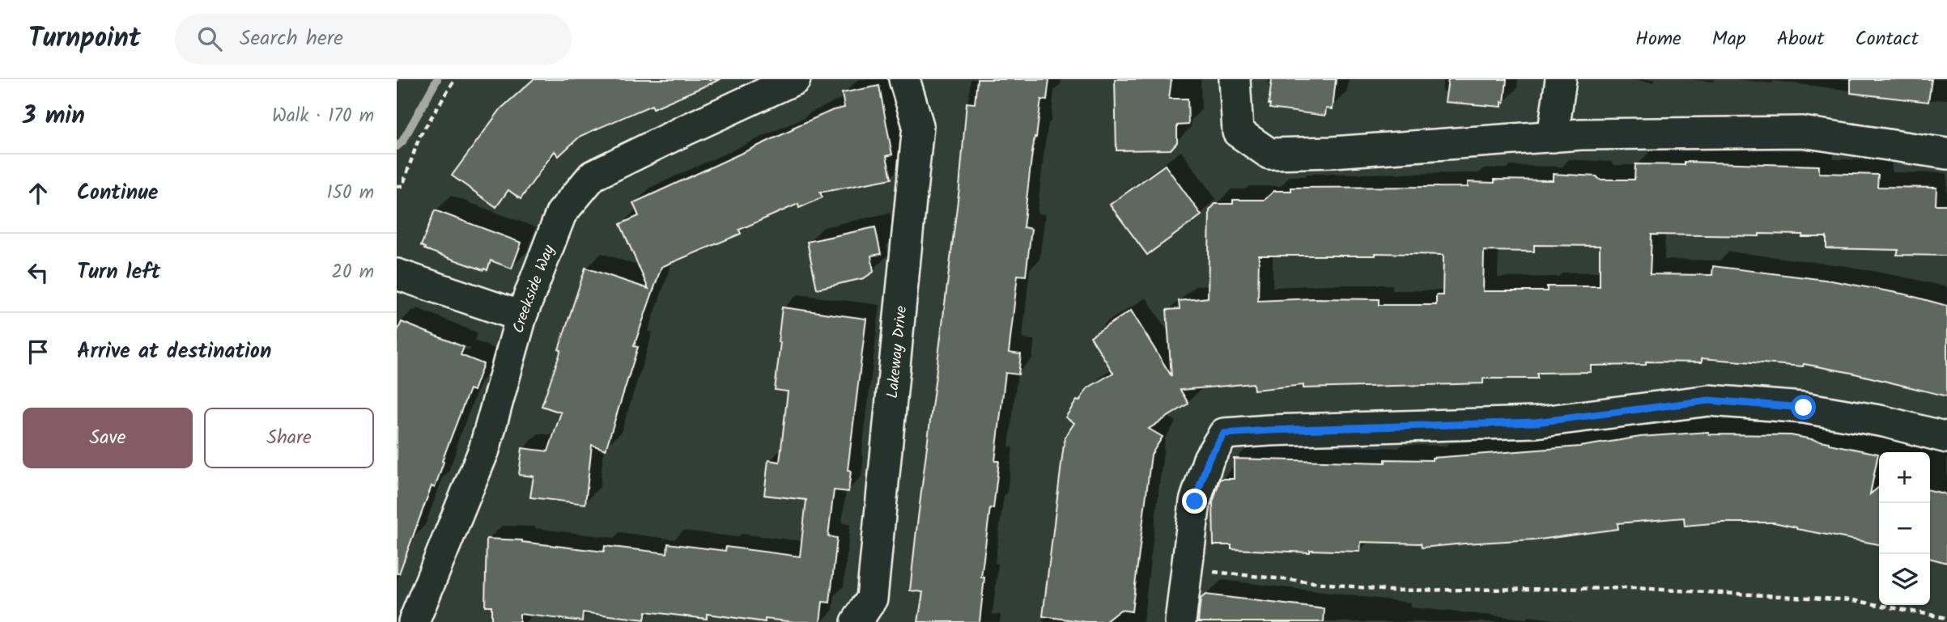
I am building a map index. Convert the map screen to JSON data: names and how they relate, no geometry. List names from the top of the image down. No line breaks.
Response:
{"streets":{"street":["Creekside Way","Lakeway Drive"]},"page":{"header":"Turnpoint","search":"Search here","nav":["Home","Map","About","Contact"],"heading":["3 min","Walk · 170 m"],"list":[["Continue","150 m"],["Turn left","20 m"],"Arrive at destination"],"buttons":["Save","Share"],"map_buttons":["+","−"]}}
